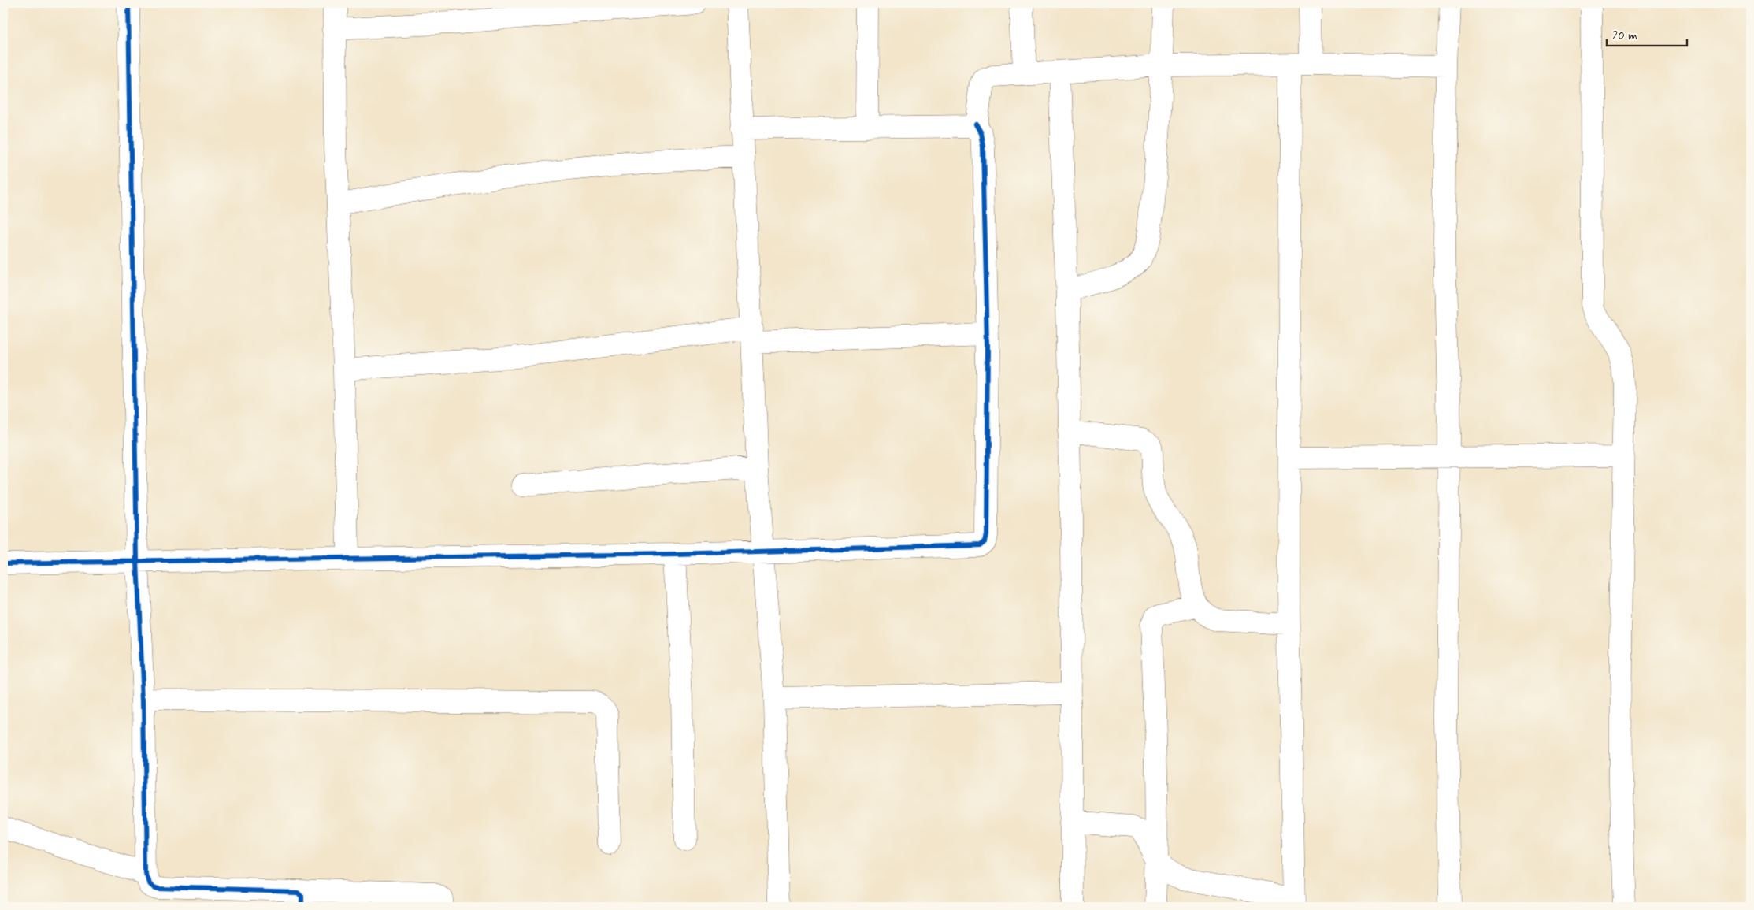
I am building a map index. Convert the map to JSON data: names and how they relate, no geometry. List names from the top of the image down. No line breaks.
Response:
{"scale_bar":"20 m"}
